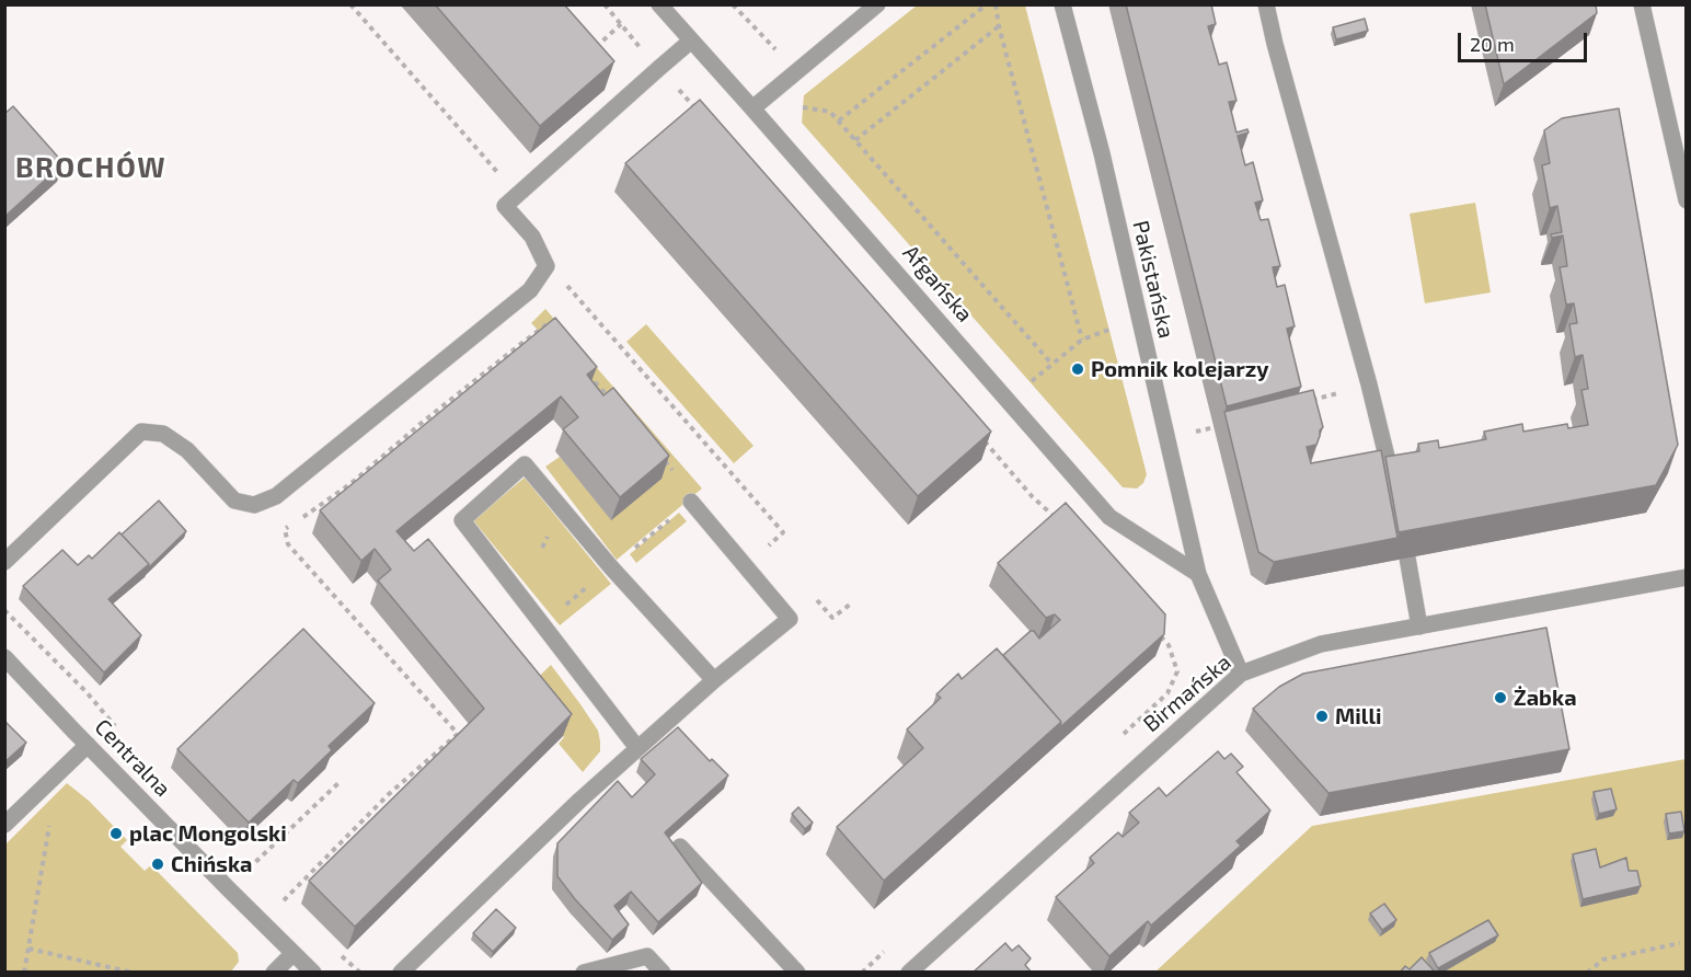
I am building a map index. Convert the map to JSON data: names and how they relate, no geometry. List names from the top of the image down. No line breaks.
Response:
{"streets":{"street":["Pakistańska","Afgańska","Birmańska","Centralna"]},"crossings":[["Pakistańska","Afgańska"],["Pakistańska","Birmańska"]],"districts":["BROCHÓW"],"places":["Pomnik kolejarzy","Żabka","Milli","plac Mongolski","Chińska"],"scale_bar":"20 m"}
